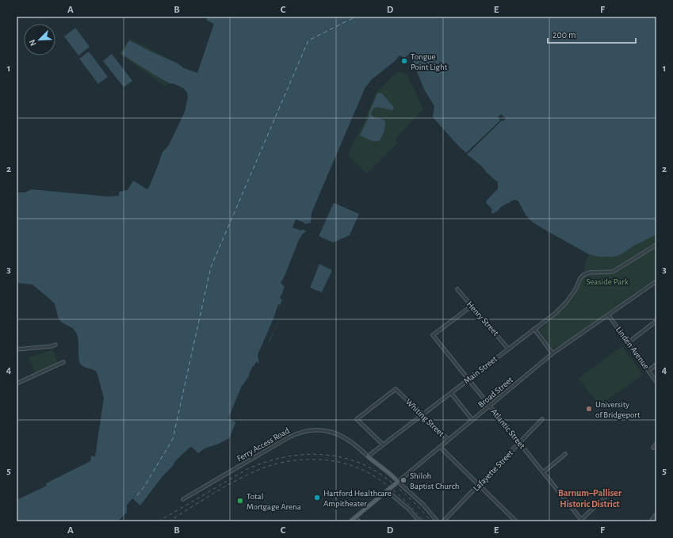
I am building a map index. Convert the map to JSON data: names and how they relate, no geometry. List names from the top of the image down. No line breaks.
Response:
{"streets":{"main road":["Broad Street","Ferry Access Road"],"street":["Henry Street","Linden Avenue","Main Street","Whiting Street","Atlantic Street","Lafayette Street"]},"crossings":[["Henry Street","Main Street"],["Henry Street","Atlantic Street"],["Linden Avenue","Broad Street"],["Main Street","Whiting Street"],["Main Street","Atlantic Street"],["Main Street","Ferry Access Road"],["Broad Street","Whiting Street"],["Broad Street","Atlantic Street"],["Broad Street","Ferry Access Road"],["Atlantic Street","Lafayette Street"]],"districts":["Barnum–Palliser Historic District"],"parks":["Seaside Park"],"places":["Tongue Point Light","University of Bridgeport","Shiloh Baptist Church","Hartford Healthcare Ampitheater","Total Mortgage Arena"],"scale_bar":"200 m","north":"bottom left","grid":{"columns":["A","B","C","D","E","F"],"rows":["1","2","3","4","5"]}}
